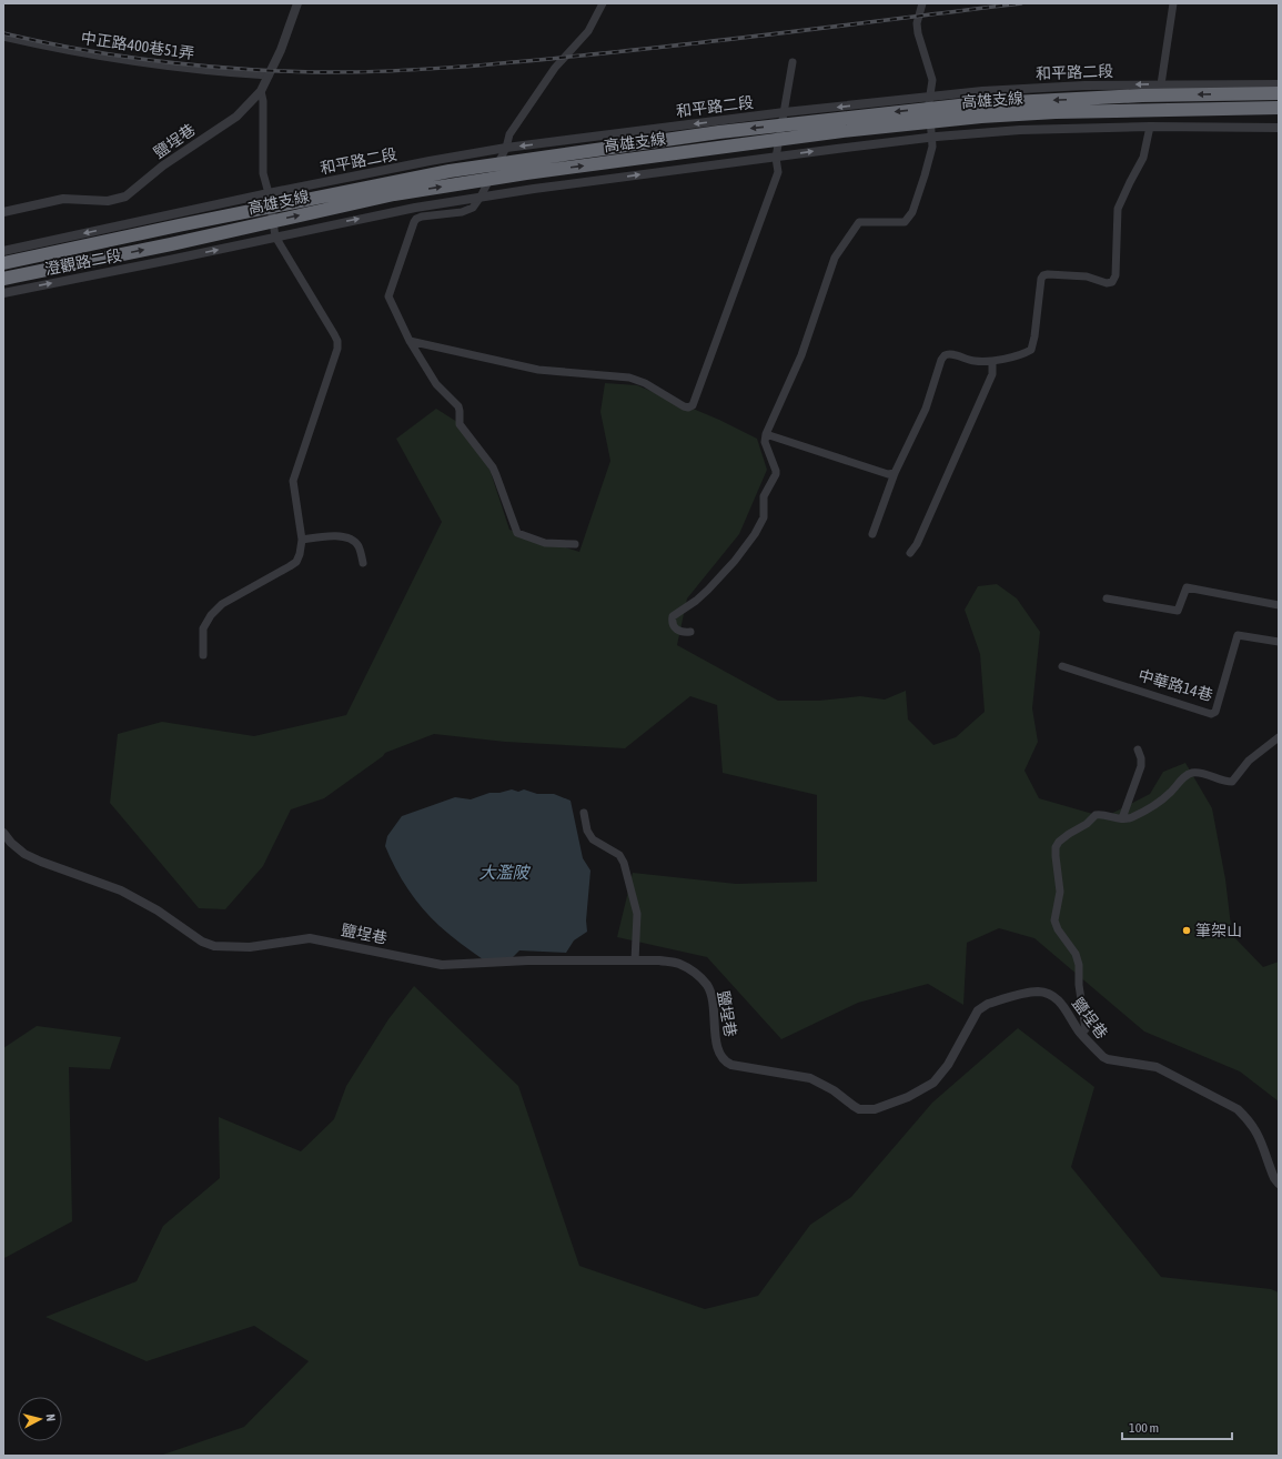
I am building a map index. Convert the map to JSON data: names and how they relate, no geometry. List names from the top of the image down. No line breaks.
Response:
{"streets":{"highway":["高雄支線"],"street":["中正路400巷51弄","和平路二段","鹽埕巷","澄觀路二段","中華路14巷"]},"crossings":[["中正路400巷51弄","鹽埕巷"],["和平路二段","澄觀路二段"]],"water":["大濫陂"],"places":["筆架山"],"scale_bar":"100 m","north":"right"}
